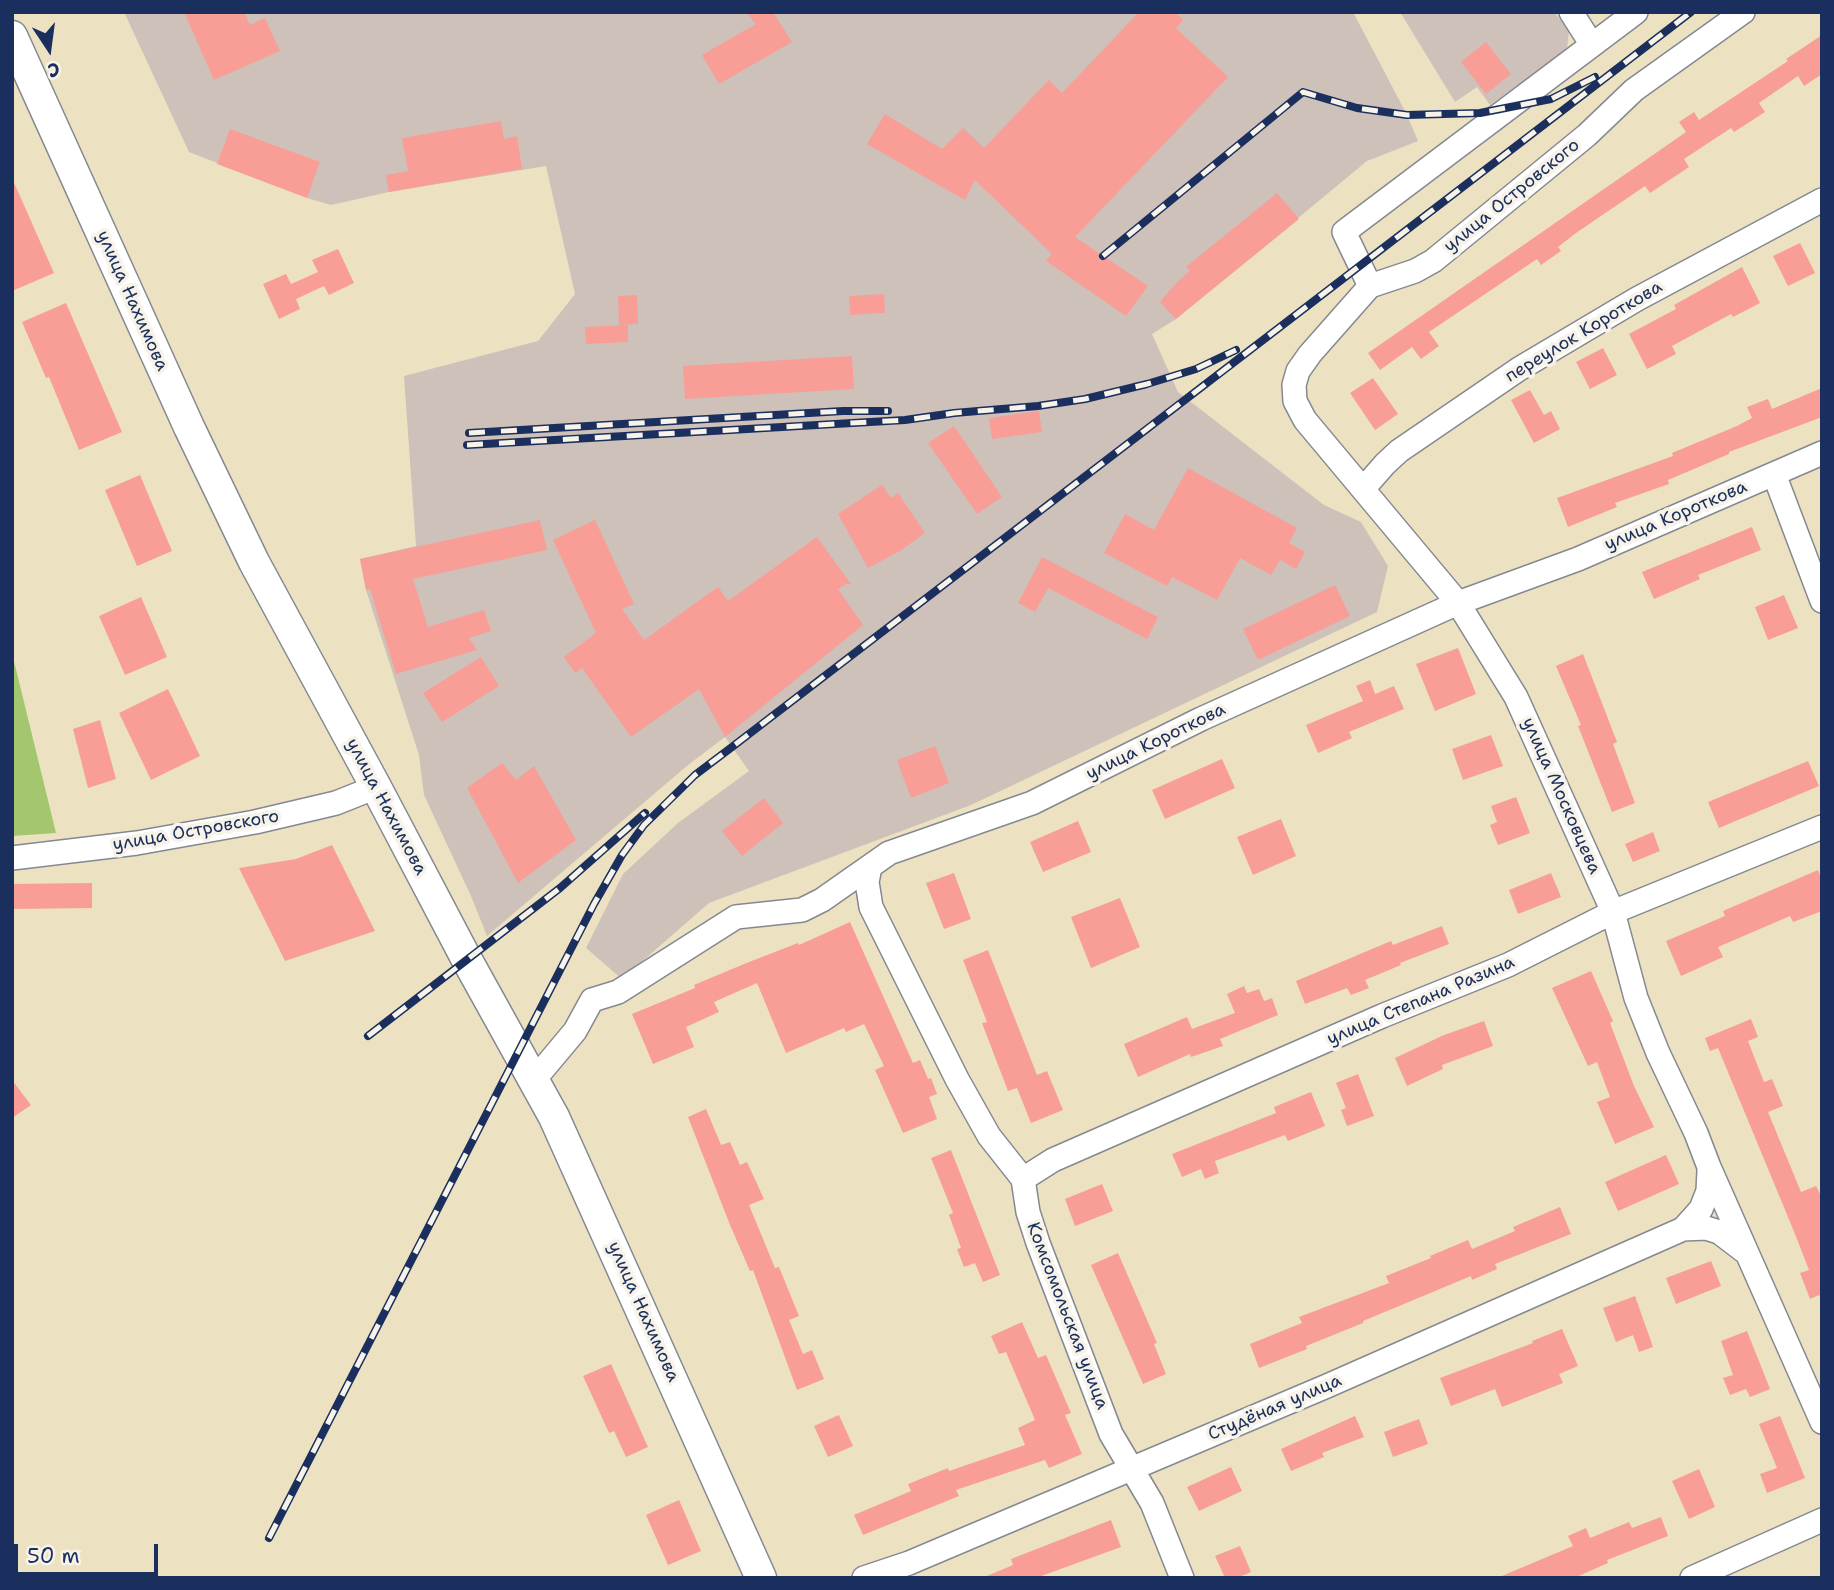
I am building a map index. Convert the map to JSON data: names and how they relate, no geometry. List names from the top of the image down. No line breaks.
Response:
{"streets":{"main road":["улица Нахимова"],"street":["улица Островского","переулок Короткова","улица Короткова","улица Московцева","улица Степана Разина","Комсомольская улица","Студёная улица"]},"crossings":[["улица Островского","улица Нахимова"],["улица Островского","улица Московцева"],["улица Нахимова","улица Короткова"],["переулок Короткова","улица Московцева"],["улица Короткова","улица Московцева"],["улица Короткова","Комсомольская улица"],["улица Московцева","улица Степана Разина"],["улица Московцева","Студёная улица"],["улица Степана Разина","Комсомольская улица"],["Комсомольская улица","Студёная улица"]],"scale_bar":"50 m","north":"bottom"}
